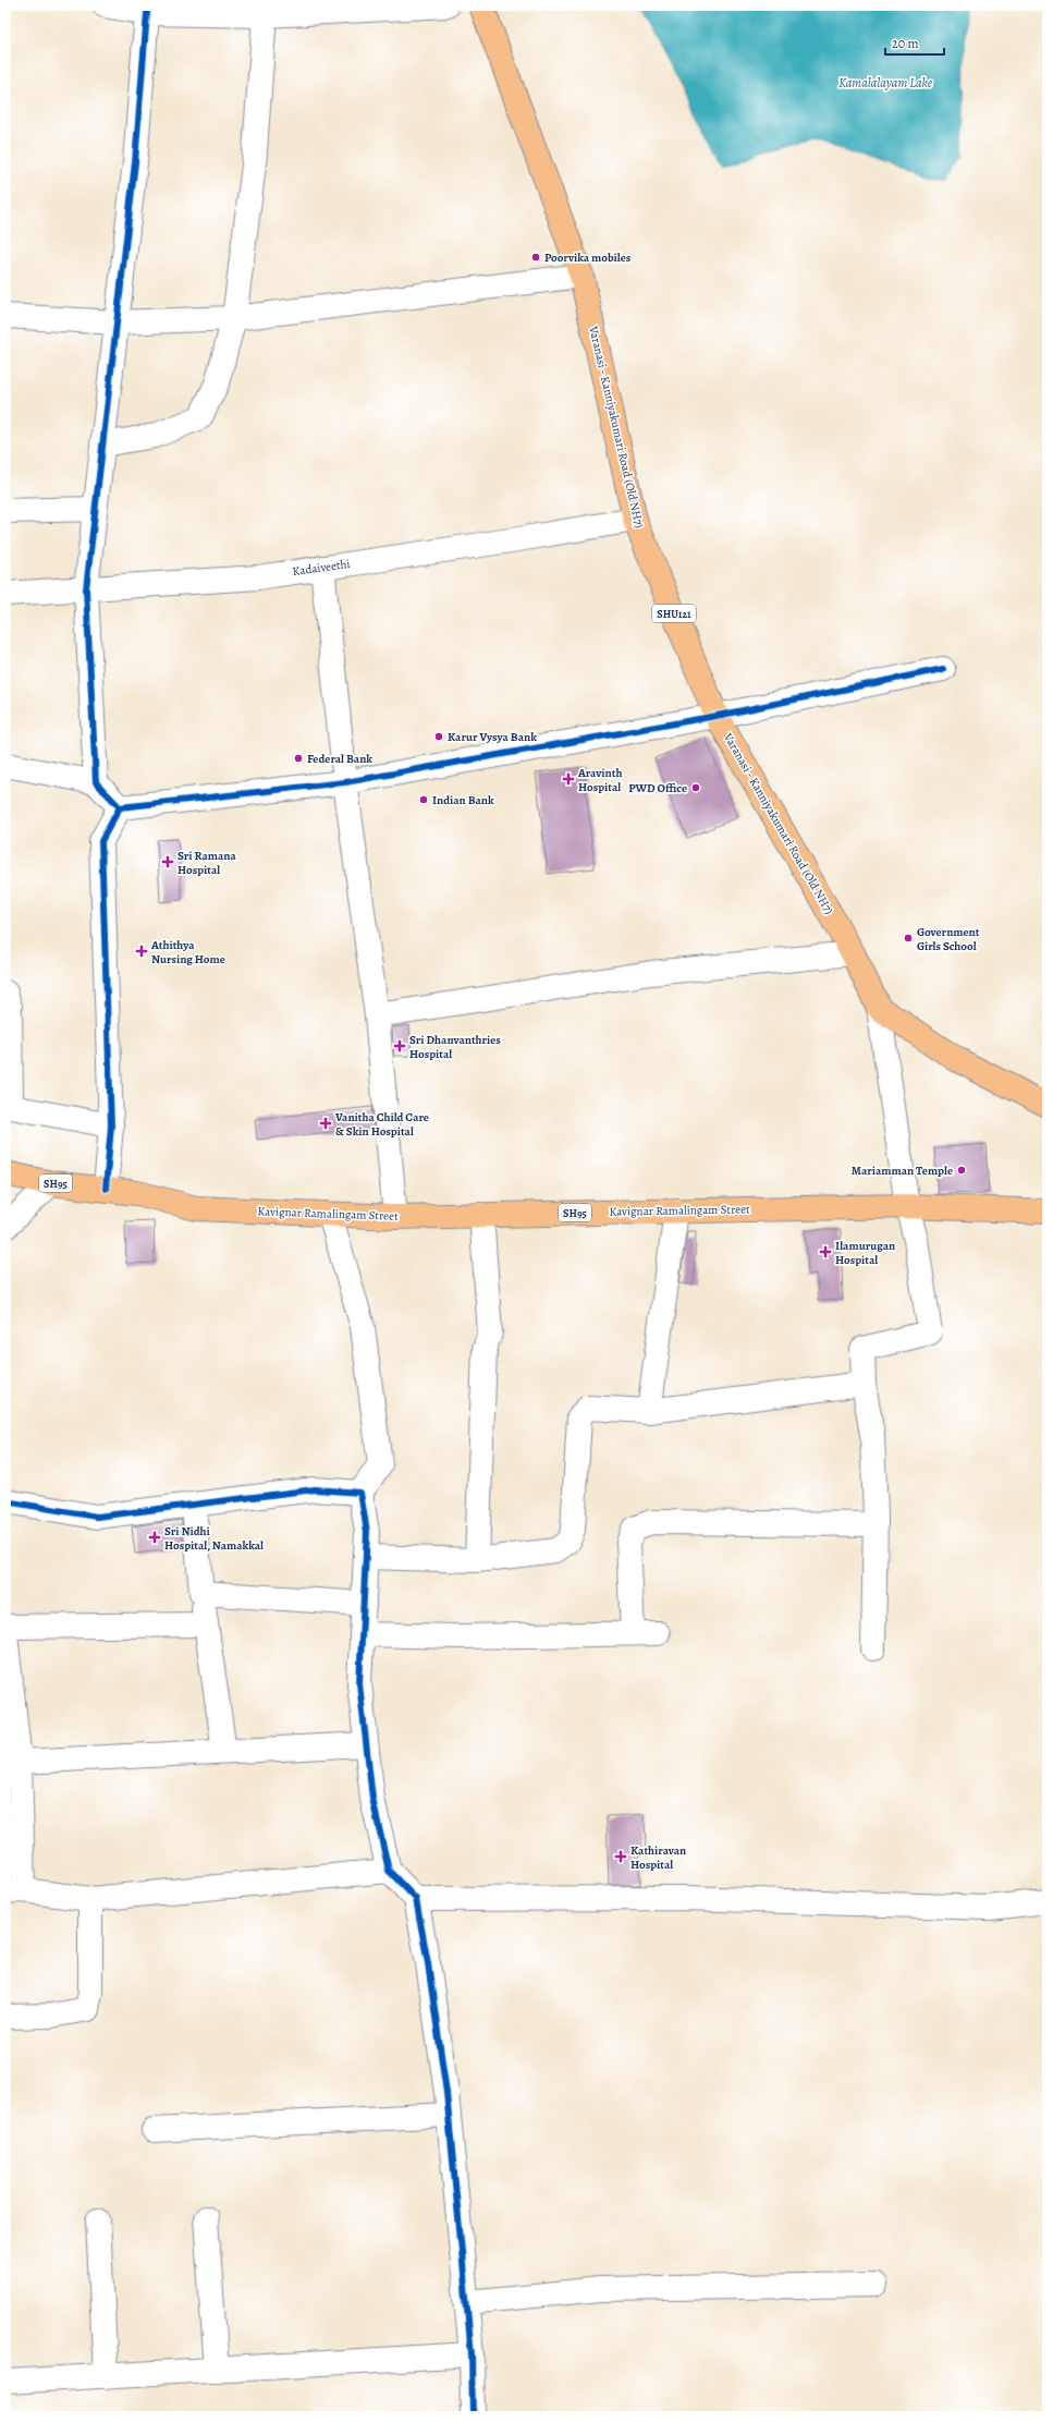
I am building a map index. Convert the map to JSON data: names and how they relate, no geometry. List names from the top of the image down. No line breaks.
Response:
{"streets":{"main road":["Varanasi - Kanniyakumari Road (Old NH7)","SHU121","SH95","Kavignar Ramalingam Street"],"street":["Kadaiveethi"]},"crossings":[["Varanasi - Kanniyakumari Road (Old NH7)","Kadaiveethi"],["SH95","Kavignar Ramalingam Street"]],"water":["Kamalalayam Lake"],"places":{"other":["Poorvika mobiles","Karur Vysya Bank","Federal Bank","PWD Office","Indian Bank","Government Girls School","Mariamman Temple"],"health":["Aravinth Hospital","Sri Ramana Hospital","Athithya Nursing Home","Sri Dhanvanthries Hospital","Vanitha Child Care & Skin Hospital","Ilamurugan Hospital","Sri Nidhi Hospital, Namakkal","Kathiravan Hospital"]},"scale_bar":"20 m"}
